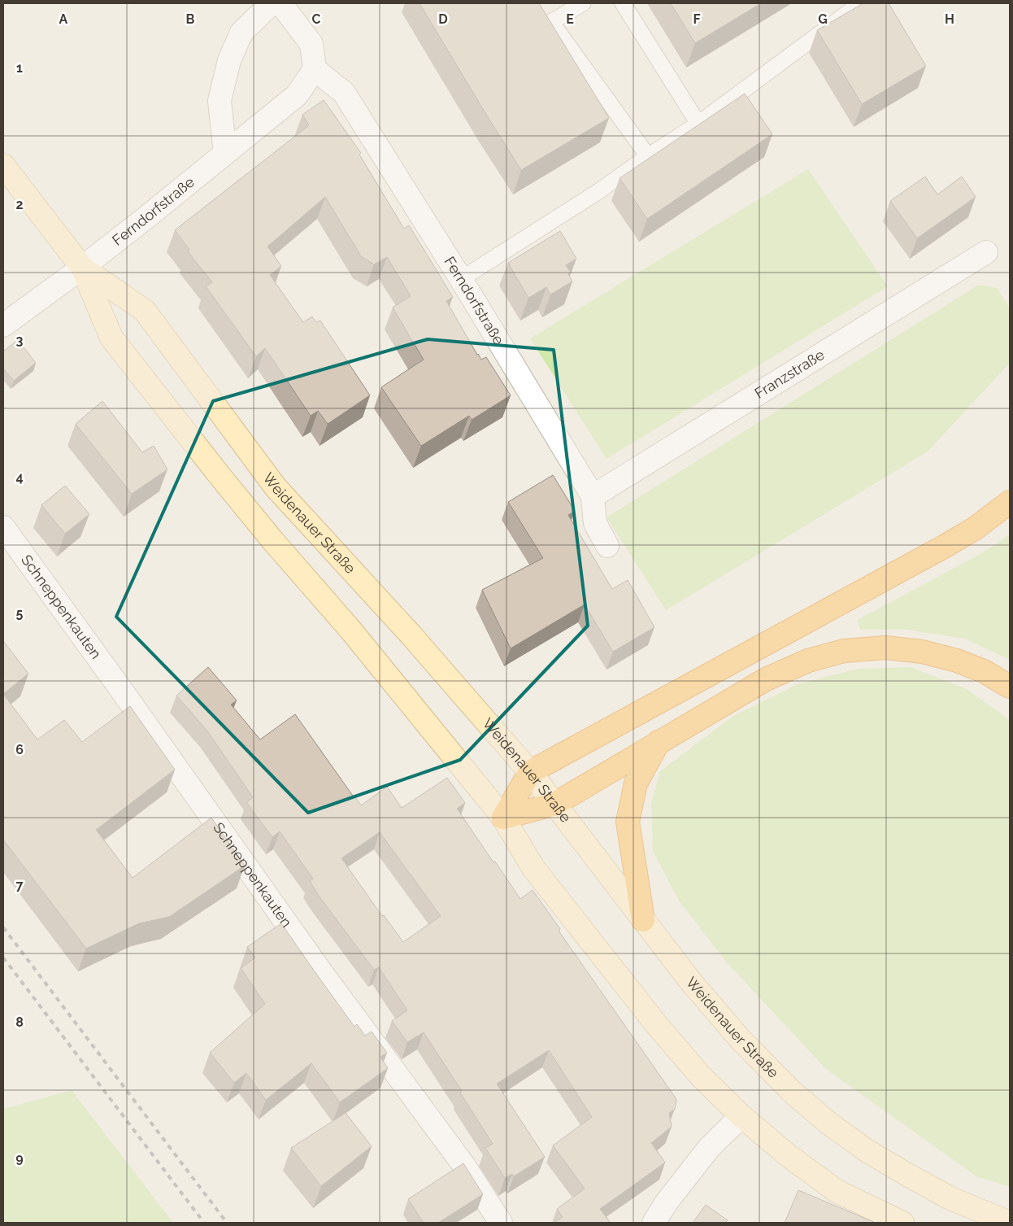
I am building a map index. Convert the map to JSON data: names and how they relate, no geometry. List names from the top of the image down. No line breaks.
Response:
{"streets":{"main road":["Weidenauer Straße"],"street":["Ferndorfstraße","Franzstraße","Schneppenkauten"]},"crossings":[["Ferndorfstraße","Franzstraße"],["Ferndorfstraße","Weidenauer Straße"]],"grid":{"columns":["A","B","C","D","E","F","G","H"],"rows":["1","2","3","4","5","6","7","8","9"]}}
